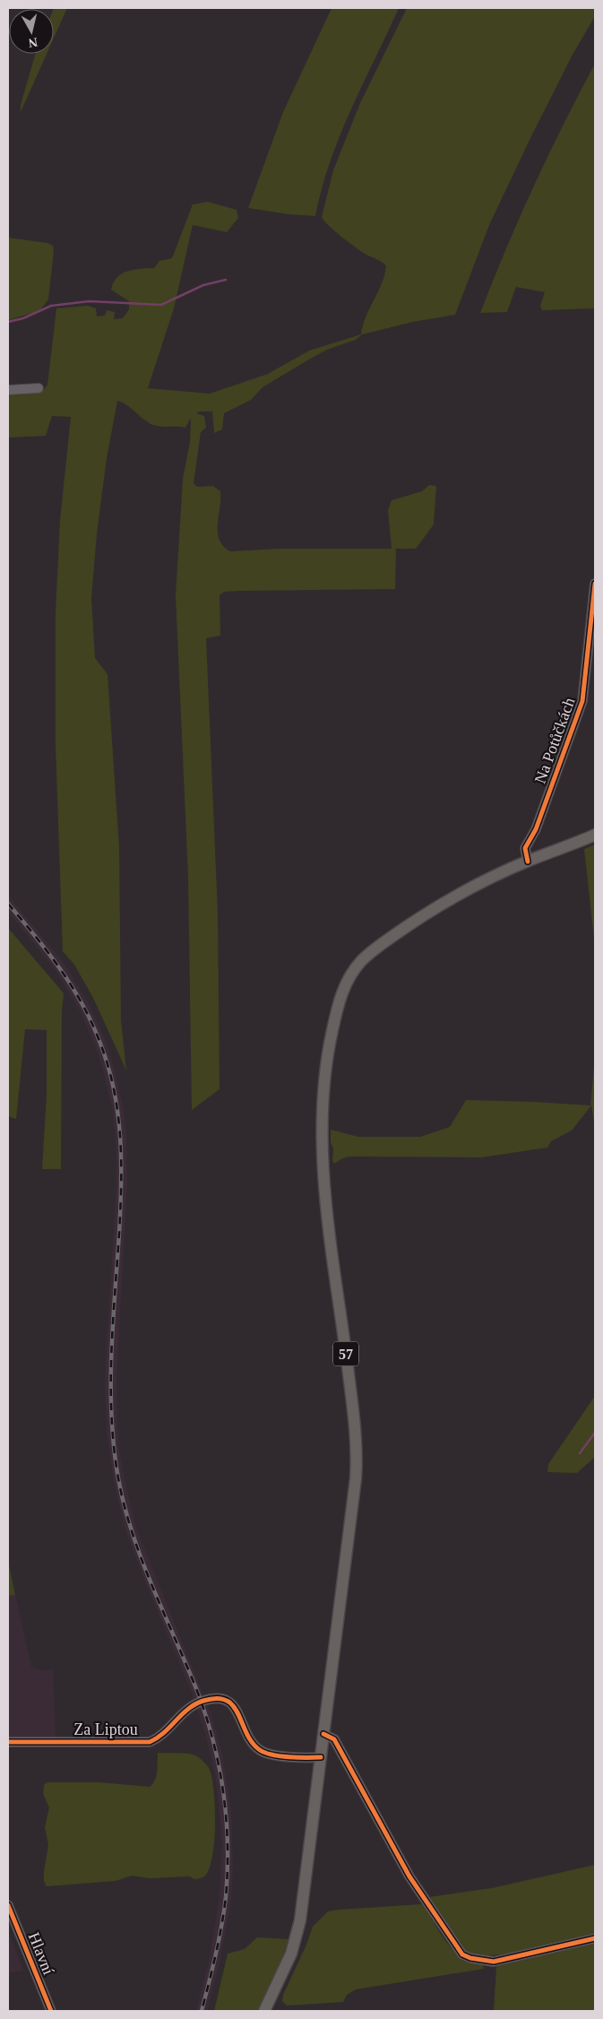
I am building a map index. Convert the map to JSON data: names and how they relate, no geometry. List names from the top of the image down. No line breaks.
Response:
{"streets":{"main road":["57"],"street":["Na Potůčkách","Za Liptou","Hlavní"]},"crossings":[["Na Potůčkách","57"],["57","Za Liptou"]],"north":"bottom"}
